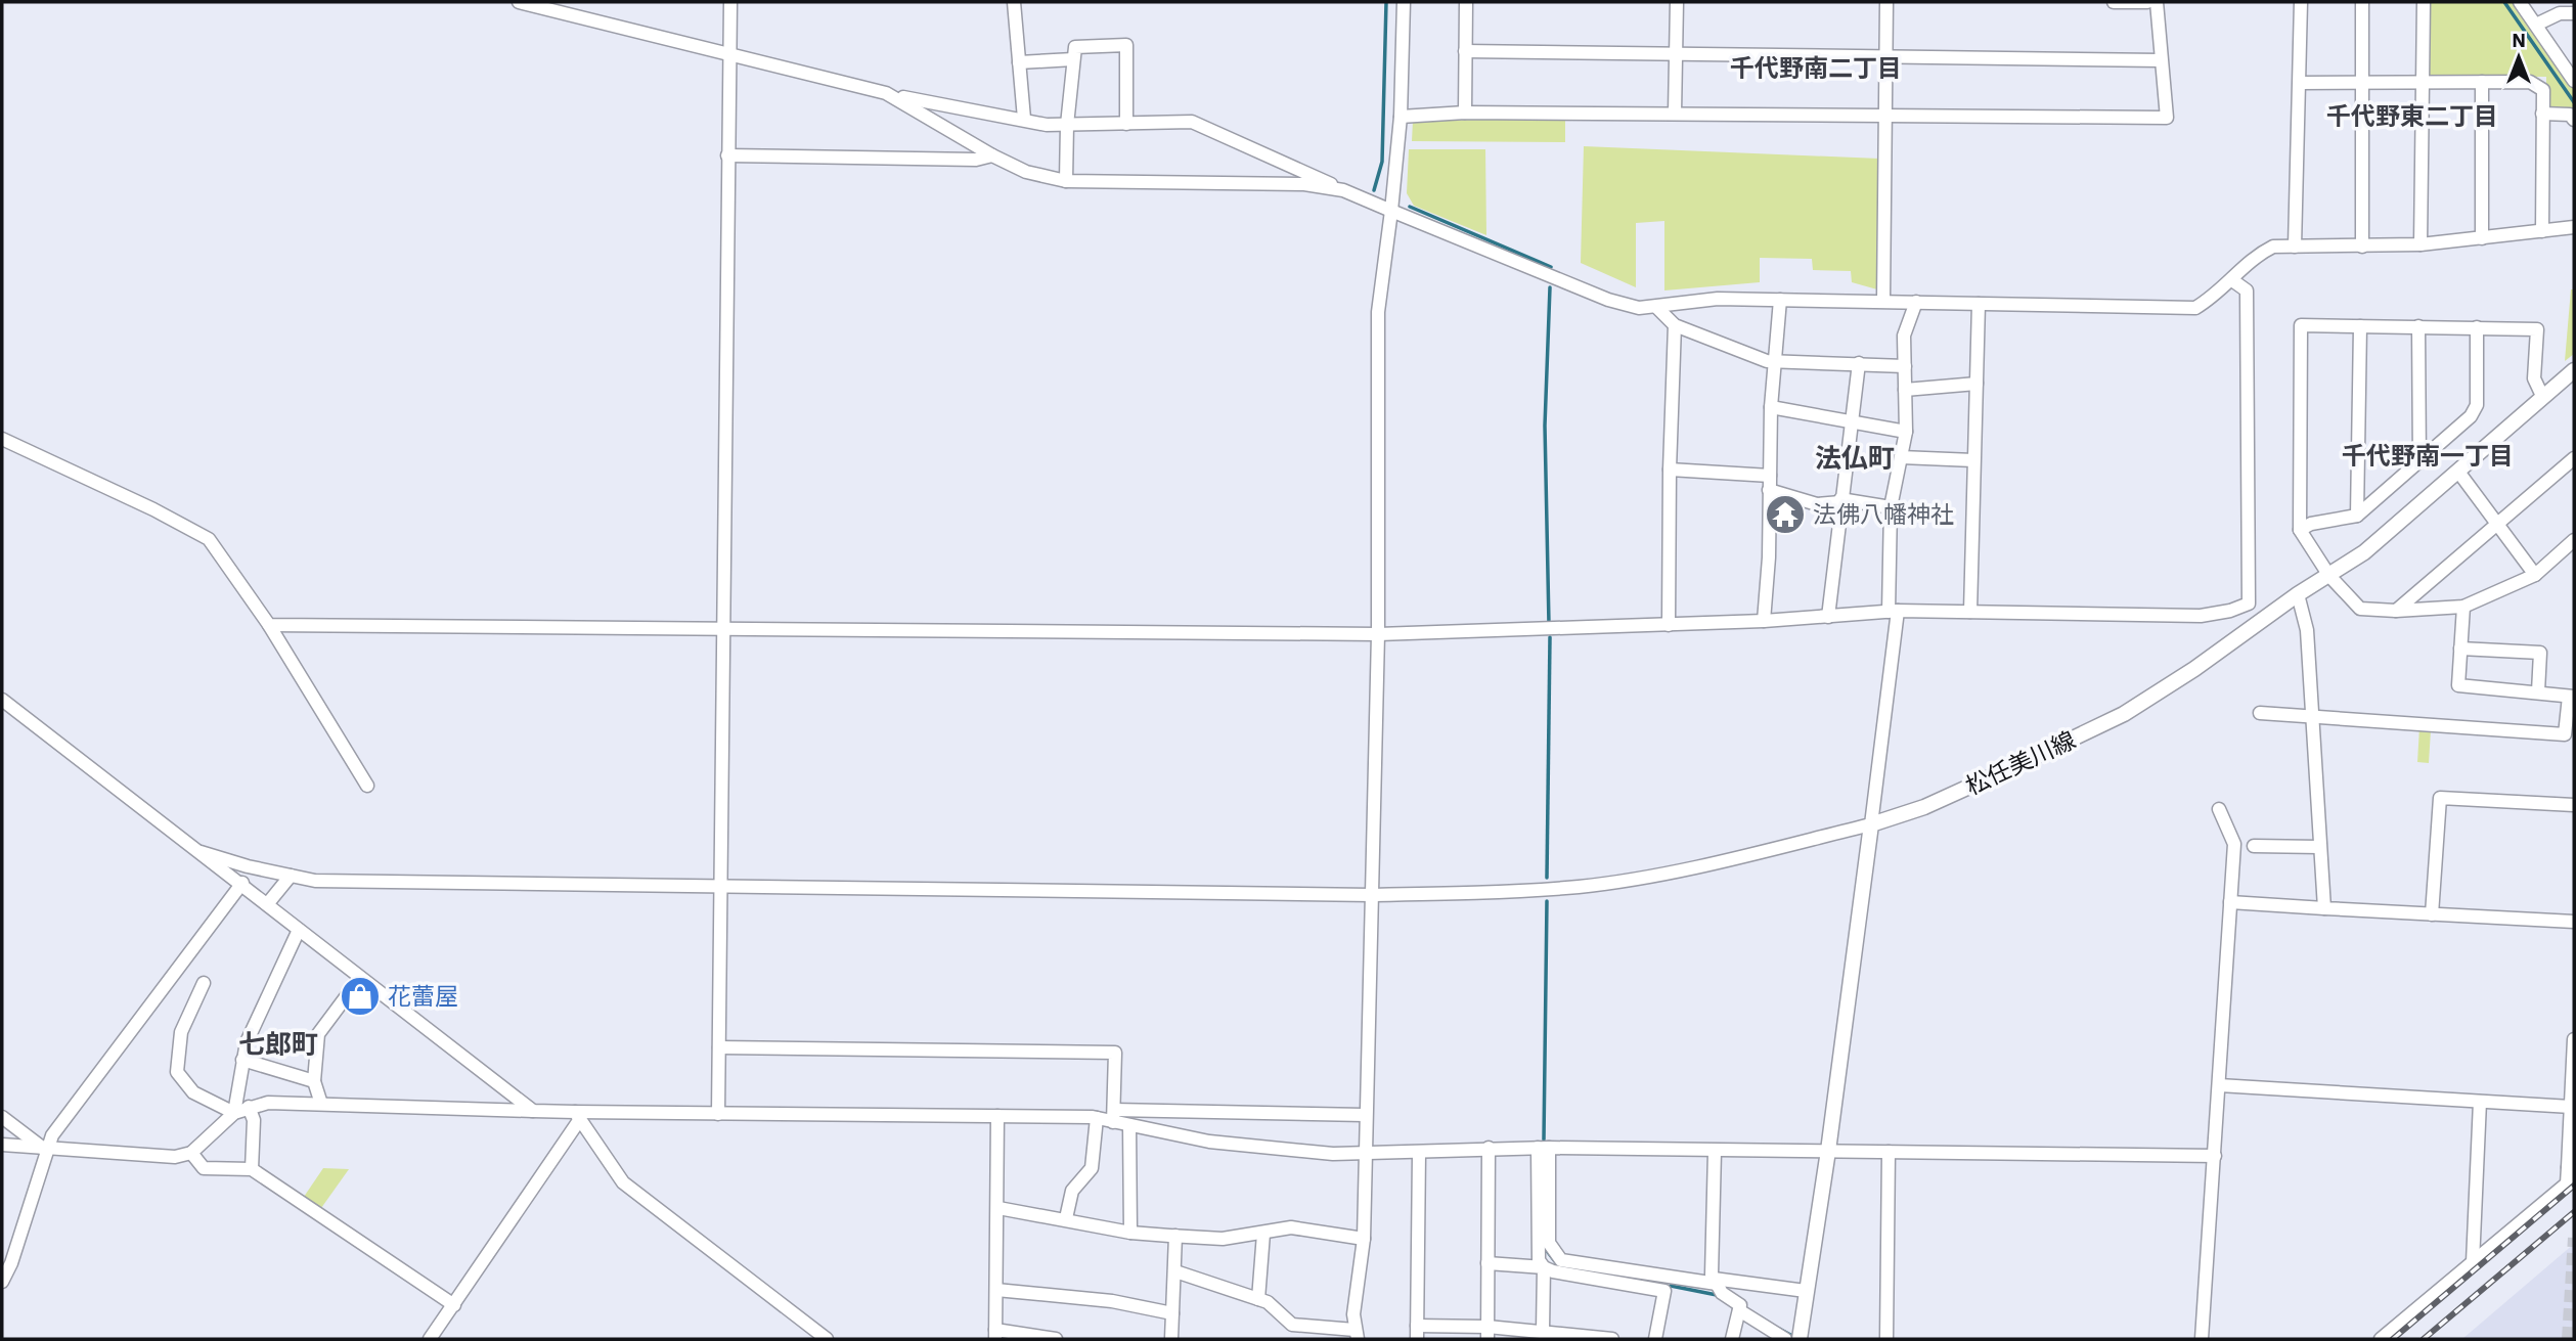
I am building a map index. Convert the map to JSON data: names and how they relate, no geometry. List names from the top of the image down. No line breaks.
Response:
{"streets":{"main road":["松任美川線"]},"districts":["千代野南二丁目","千代野東二丁目","千代野南一丁目","法仏町","七郎町"],"places":{"temple":["法佛八幡神社"],"shop":["花蕾屋"]},"north":"top"}
